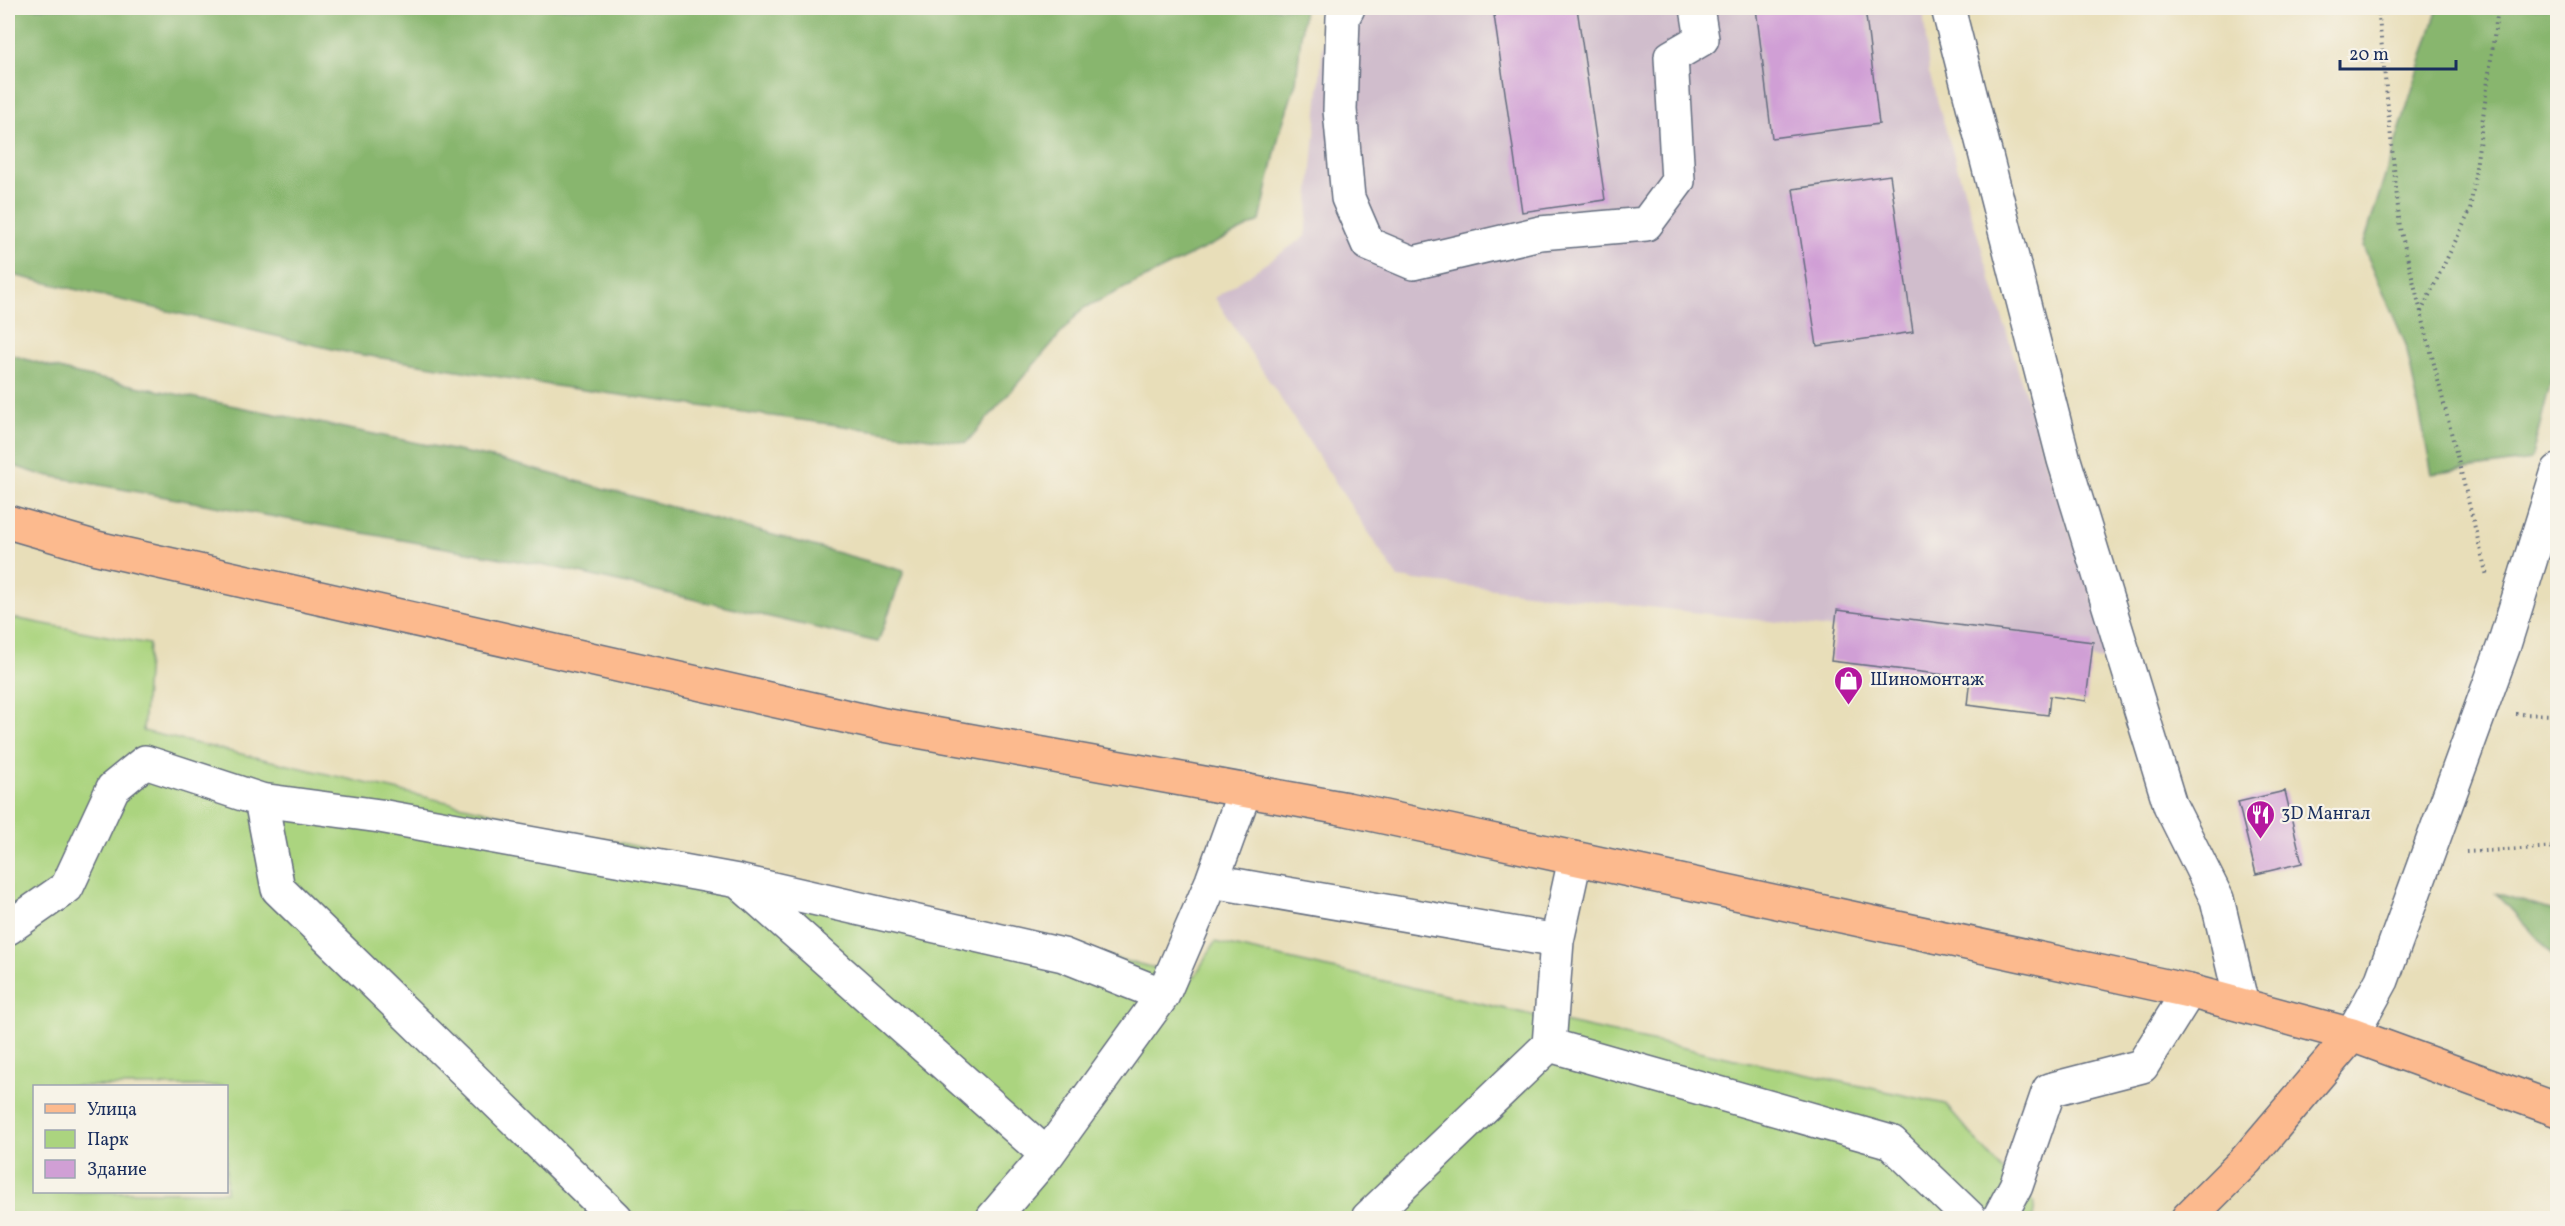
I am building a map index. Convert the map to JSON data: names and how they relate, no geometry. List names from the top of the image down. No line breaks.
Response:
{"places":{"shop":["Шиномонтаж"],"restaurant":["3D Мангал"]},"legend":["Улица","Парк","Здание"],"scale_bar":"20 m"}
